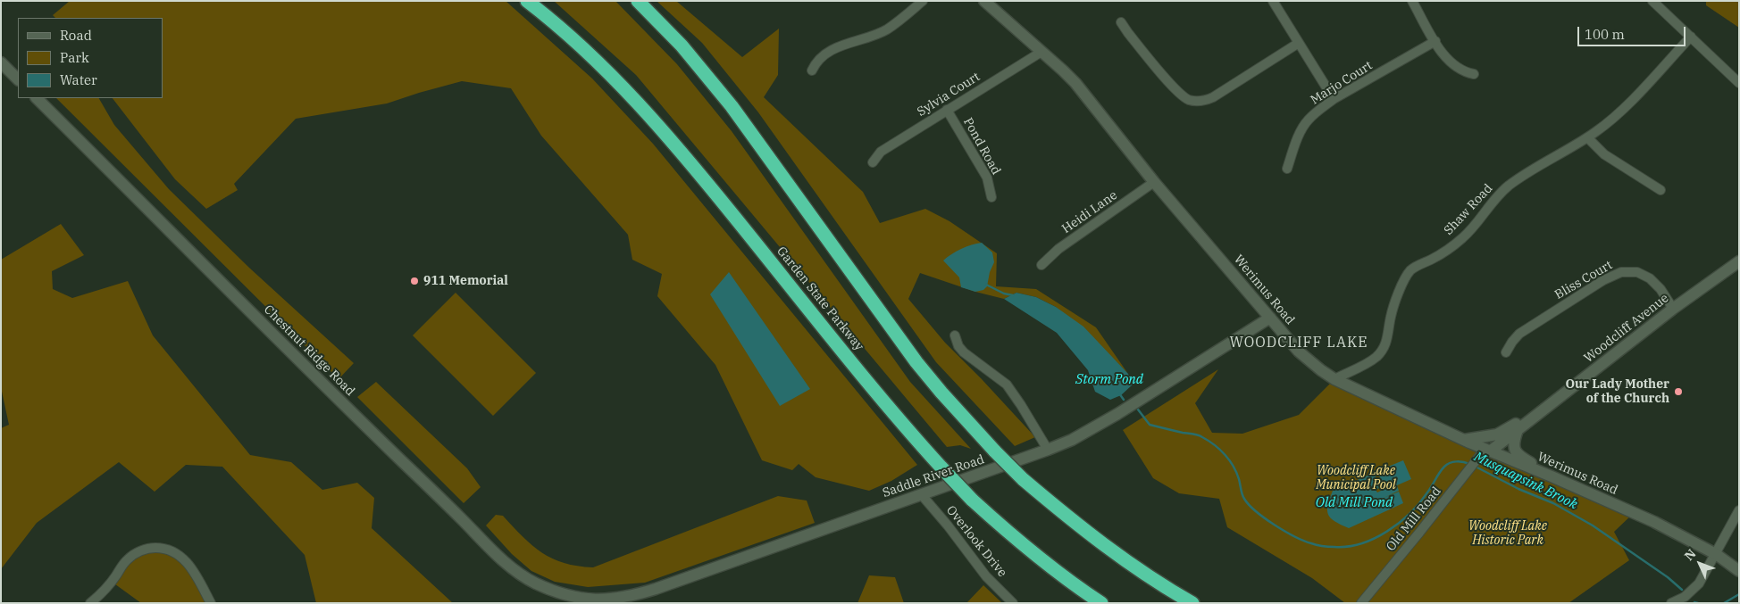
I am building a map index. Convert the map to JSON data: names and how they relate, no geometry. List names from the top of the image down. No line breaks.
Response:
{"streets":{"highway":["Garden State Parkway"],"main road":["Werimus Road","Woodcliff Avenue","Chestnut Ridge Road","Saddle River Road"],"street":["Marjo Court","Sylvia Court","Pond Road","Shaw Road","Heidi Lane","Bliss Court","Old Mill Road","Overlook Drive"]},"crossings":[["Sylvia Court","Pond Road"],["Sylvia Court","Werimus Road"],["Shaw Road","Werimus Road"],["Heidi Lane","Werimus Road"],["Bliss Court","Woodcliff Avenue"],["Werimus Road","Woodcliff Avenue"],["Werimus Road","Saddle River Road"],["Werimus Road","Old Mill Road"],["Woodcliff Avenue","Old Mill Road"],["Chestnut Ridge Road","Saddle River Road"],["Saddle River Road","Overlook Drive"]],"districts":["WOODCLIFF LAKE"],"water":["Storm Pond","Musquapsink Brook","Old Mill Pond"],"parks":["Woodcliff Lake Municipal Pool","Woodcliff Lake Historic Park"],"places":["911 Memorial","Our Lady Mother of the Church"],"legend":["Road","Park","Water"],"scale_bar":"100 m","north":"top left"}
